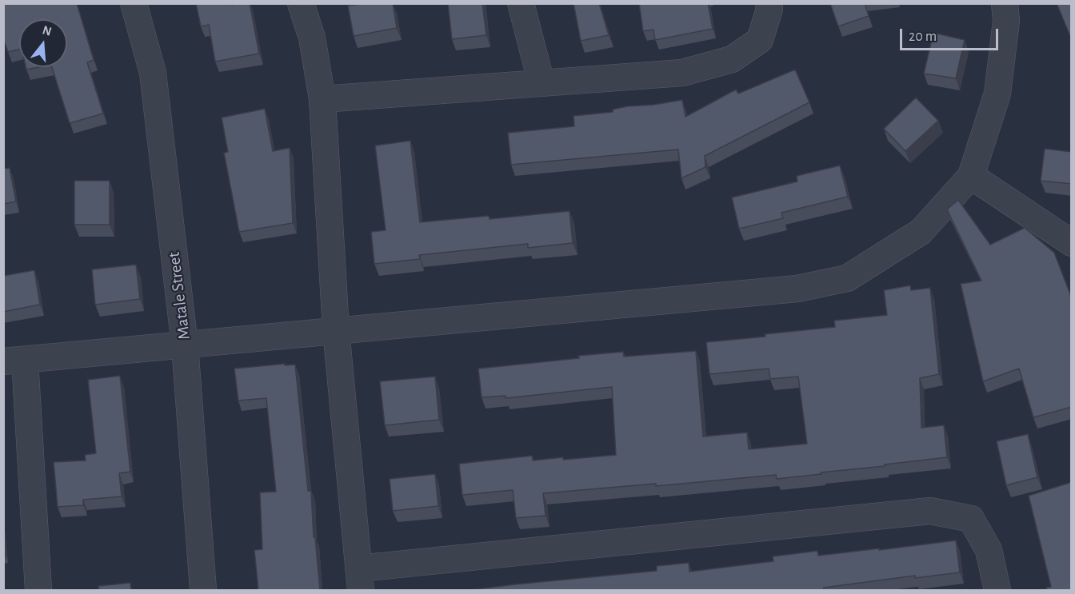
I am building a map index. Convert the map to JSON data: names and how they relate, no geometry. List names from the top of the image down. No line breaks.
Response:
{"streets":{"street":["Matale Street"]},"scale_bar":"20 m","north":"top"}
